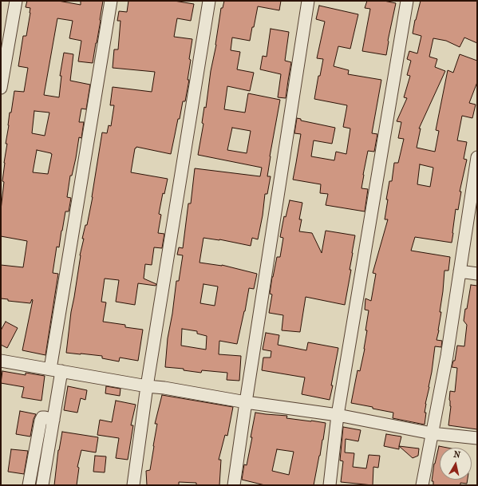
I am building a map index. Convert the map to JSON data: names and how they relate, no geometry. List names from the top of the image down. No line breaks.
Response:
{"north":"top"}
